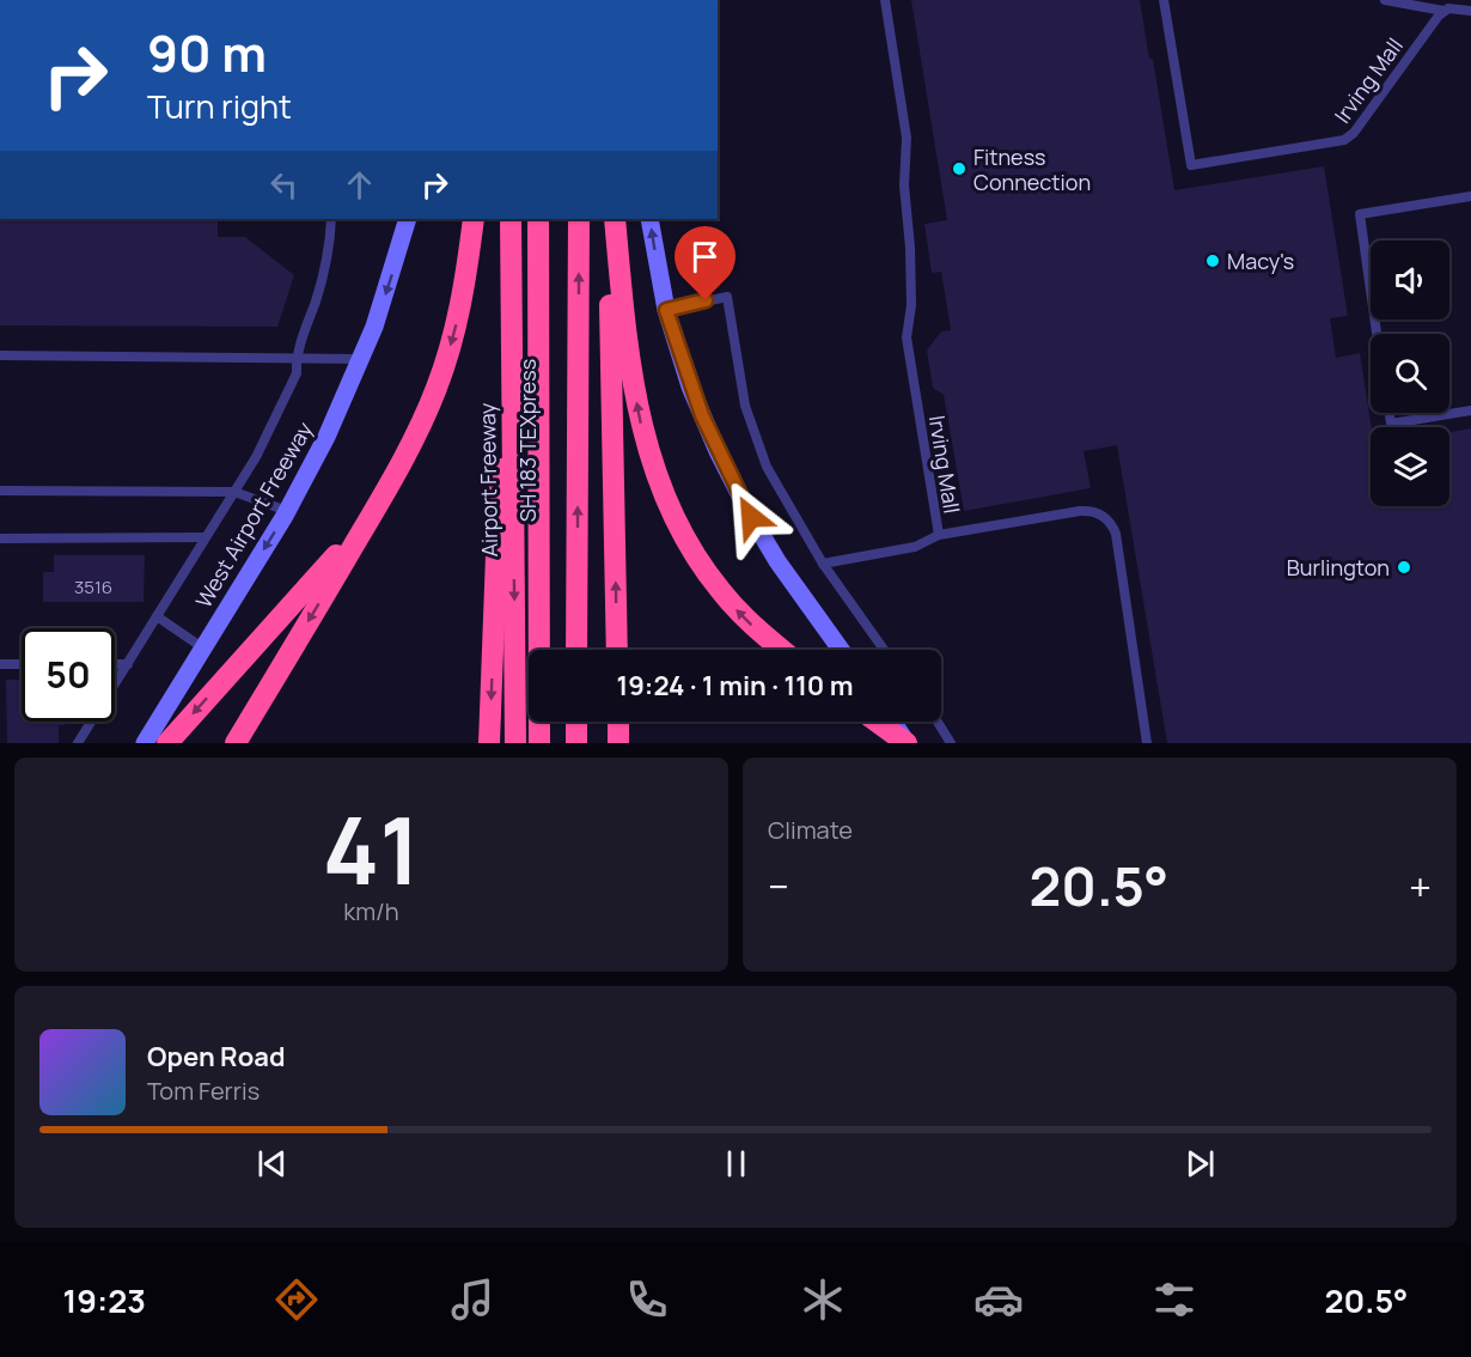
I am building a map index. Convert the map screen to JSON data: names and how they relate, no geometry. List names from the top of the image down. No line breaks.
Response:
{"streets":{"highway":["SH 183 TEXpress","Airport Freeway"],"main road":["West Airport Freeway"],"lane":["Irving Mall"]},"one_way":["West Airport Freeway"],"places":["Fitness Connection","Macy's","Burlington"],"house_numbers":["3516"],"page":{"turn":["90 m","Turn right"],"limit":"50","trip":"19:24 · 1 min · 110 m","tile":[["41","km/h"],"Climate"],"heat":["−","20.5°","+"],"song":["Open Road","Tom Ferris"],"tabs":["19:23","20.5°"]}}
